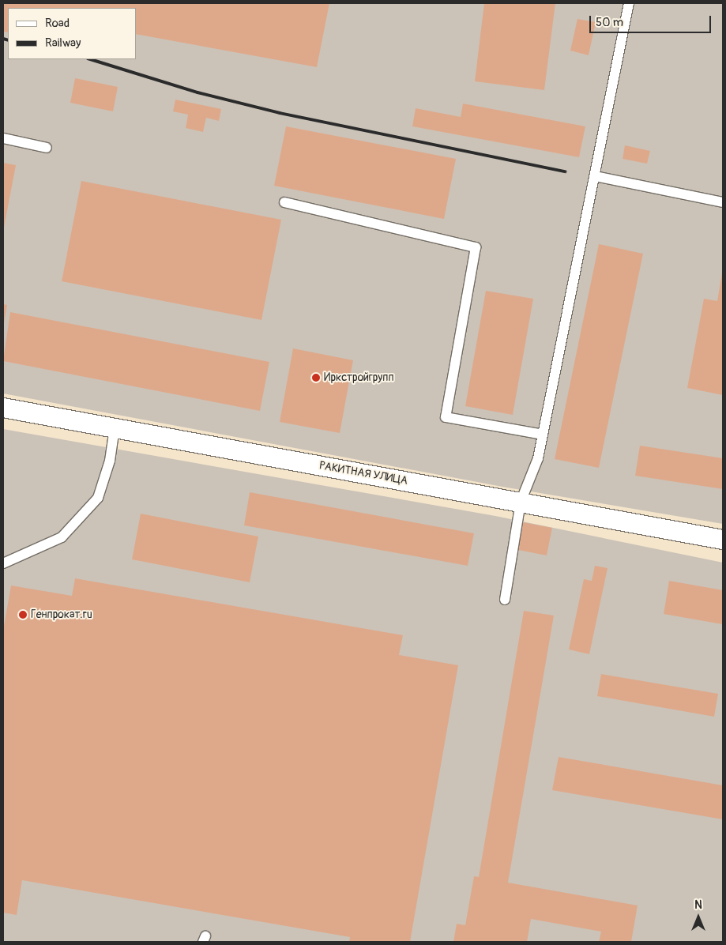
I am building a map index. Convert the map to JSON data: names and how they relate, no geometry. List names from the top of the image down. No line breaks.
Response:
{"streets":{"street":["РАКИТНАЯ УЛИЦА"]},"places":["Иркстройгрупп","Генпрокат.ru"],"legend":["Road","Railway"],"scale_bar":"50 m","north":"top"}
